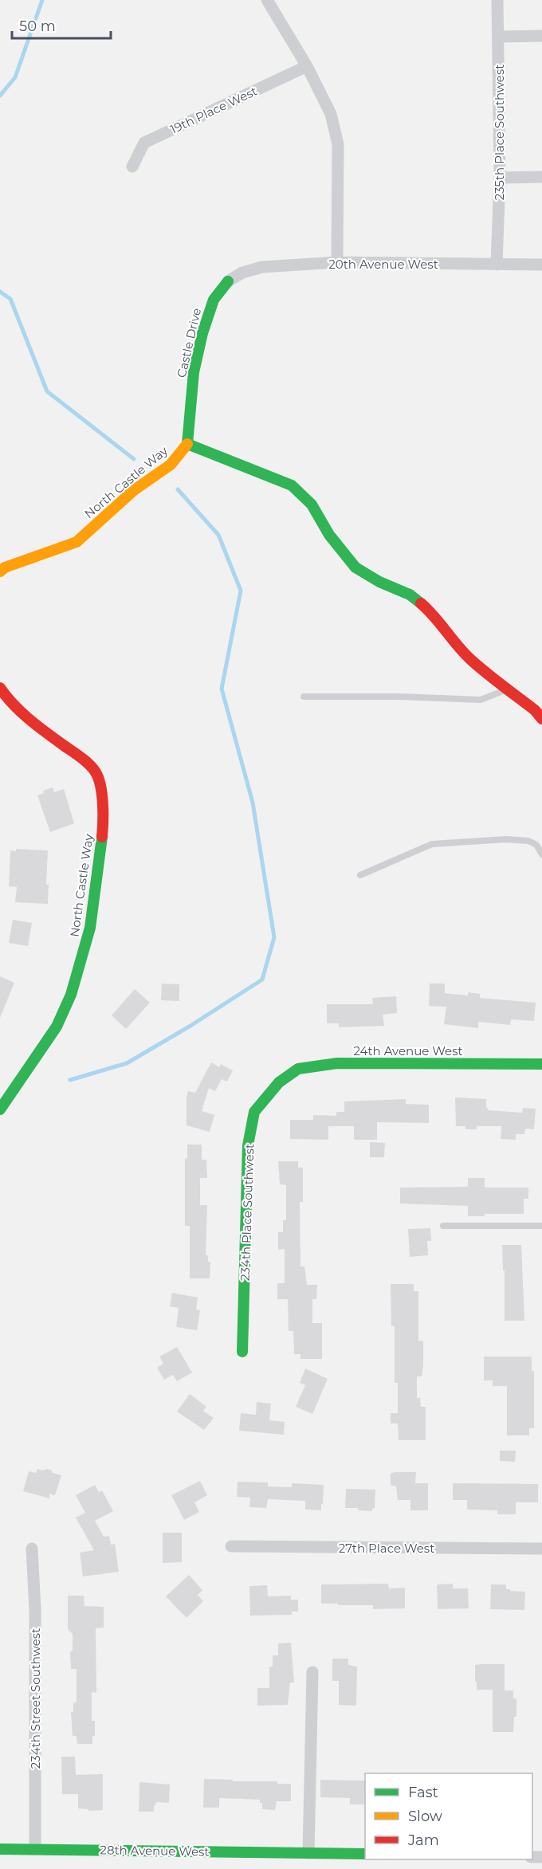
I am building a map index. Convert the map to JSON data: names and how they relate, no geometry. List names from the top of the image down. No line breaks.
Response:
{"streets":{"street":["19th Place West","235th Place Southwest","20th Avenue West","Castle Drive","North Castle Way","24th Avenue West","234th Place Southwest","27th Place West","234th Street Southwest","28th Avenue West"]},"crossings":[["235th Place Southwest","20th Avenue West"],["20th Avenue West","Castle Drive"],["Castle Drive","North Castle Way"],["24th Avenue West","234th Place Southwest"],["234th Street Southwest","28th Avenue West"]],"legend":["Fast","Slow","Jam"],"scale_bar":"50 m"}
